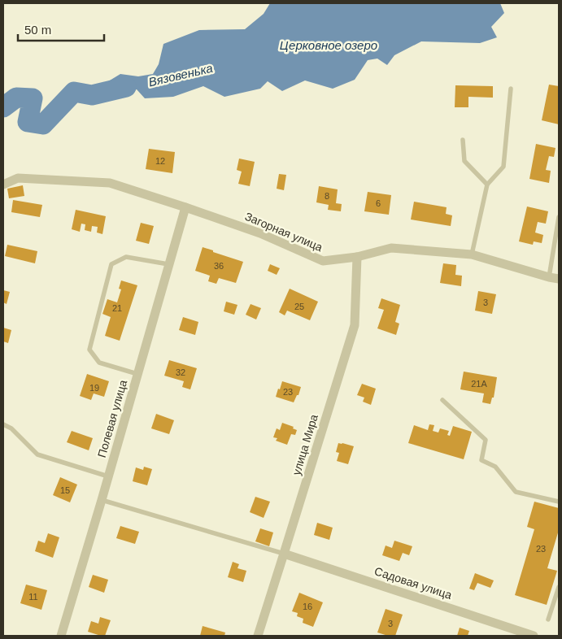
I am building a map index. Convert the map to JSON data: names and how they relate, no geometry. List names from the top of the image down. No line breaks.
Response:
{"streets":{"street":["Загорная улица","Полевая улица","улица Мира","Садовая улица"]},"crossings":[["Загорная улица","Полевая улица"],["Загорная улица","улица Мира"],["улица Мира","Садовая улица"]],"water":["Церковное озеро","Вязовенька"],"house_numbers":["12","8","6","36","3","25","21","32","21А","19","23","15","23","11","16","3"],"scale_bar":"50 m"}
